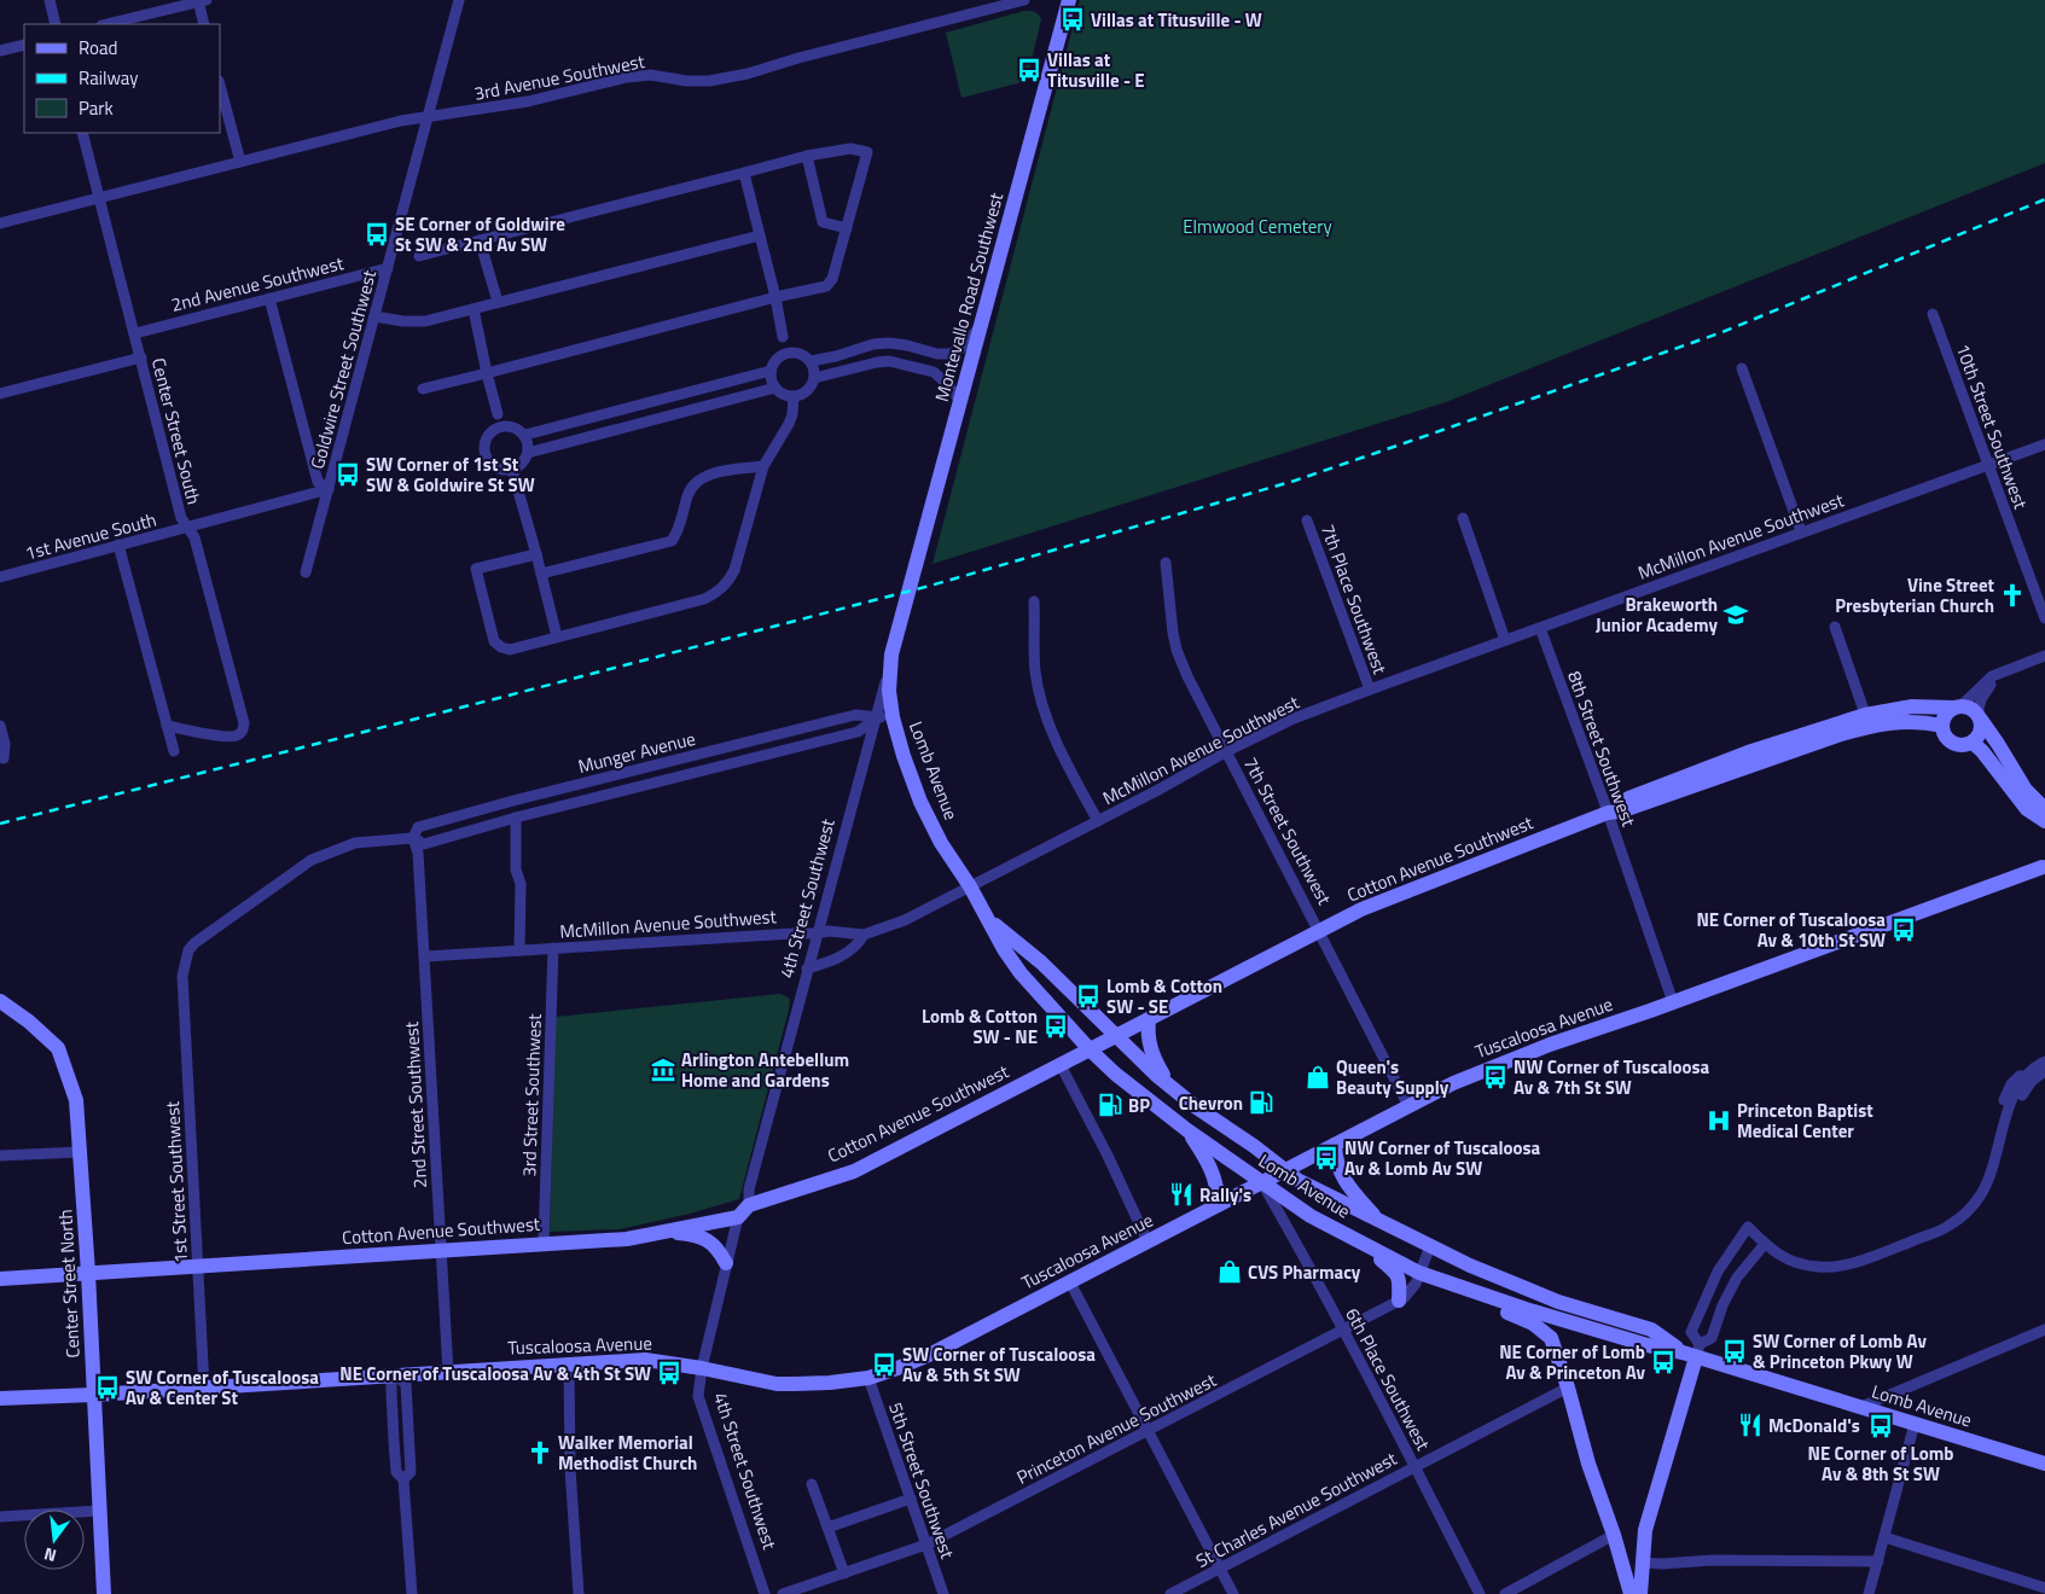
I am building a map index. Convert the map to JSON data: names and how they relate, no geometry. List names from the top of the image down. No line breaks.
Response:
{"streets":{"street":["3rd Avenue Southwest","2nd Avenue Southwest","Montevallo Road Southwest","Goldwire Street Southwest","10th Street Southwest","Center Street South","1st Avenue South","McMillon Avenue Southwest","7th Place Southwest","8th Street Southwest","Munger Avenue","Lomb Avenue","7th Street Southwest","Cotton Avenue Southwest","4th Street Southwest","Tuscaloosa Avenue","3rd Street Southwest","2nd Street Southwest","1st Street Southwest","Center Street North","6th Place Southwest","Princeton Avenue Southwest","5th Street Southwest","St Charles Avenue Southwest"]},"crossings":[["3rd Avenue Southwest","Goldwire Street Southwest"],["3rd Avenue Southwest","Center Street South"],["2nd Avenue Southwest","Goldwire Street Southwest"],["2nd Avenue Southwest","Center Street South"],["Montevallo Road Southwest","Lomb Avenue"],["Goldwire Street Southwest","1st Avenue South"],["10th Street Southwest","McMillon Avenue Southwest"],["Center Street South","1st Avenue South"],["McMillon Avenue Southwest","7th Place Southwest"],["McMillon Avenue Southwest","8th Street Southwest"],["McMillon Avenue Southwest","Lomb Avenue"],["McMillon Avenue Southwest","7th Street Southwest"],["McMillon Avenue Southwest","4th Street Southwest"],["McMillon Avenue Southwest","3rd Street Southwest"],["McMillon Avenue Southwest","2nd Street Southwest"],["8th Street Southwest","Cotton Avenue Southwest"],["8th Street Southwest","Tuscaloosa Avenue"],["Munger Avenue","Lomb Avenue"],["Munger Avenue","4th Street Southwest"],["Munger Avenue","2nd Street Southwest"],["Munger Avenue","1st Street Southwest"],["Lomb Avenue","Cotton Avenue Southwest"],["Lomb Avenue","4th Street Southwest"],["Lomb Avenue","Tuscaloosa Avenue"],["Lomb Avenue","6th Place Southwest"],["Lomb Avenue","Princeton Avenue Southwest"],["7th Street Southwest","Cotton Avenue Southwest"],["7th Street Southwest","Tuscaloosa Avenue"],["Cotton Avenue Southwest","4th Street Southwest"],["Cotton Avenue Southwest","3rd Street Southwest"],["Cotton Avenue Southwest","2nd Street Southwest"],["Cotton Avenue Southwest","1st Street Southwest"],["Cotton Avenue Southwest","Center Street North"],["4th Street Southwest","Tuscaloosa Avenue"],["Tuscaloosa Avenue","2nd Street Southwest"],["Tuscaloosa Avenue","1st Street Southwest"],["Tuscaloosa Avenue","Center Street North"],["Tuscaloosa Avenue","6th Place Southwest"],["Tuscaloosa Avenue","5th Street Southwest"],["6th Place Southwest","Princeton Avenue Southwest"],["6th Place Southwest","St Charles Avenue Southwest"],["Princeton Avenue Southwest","5th Street Southwest"]],"parks":["Elmwood Cemetery"],"places":{"bus stop":["Villas at Titusville - W","Villas at Titusville - E","SE Corner of Goldwire St SW & 2nd Av SW","SW Corner of 1st St SW & Goldwire St SW","NE Corner of Tuscaloosa Av & 10th St SW","Lomb & Cotton SW - SE","Lomb & Cotton SW - NE","NW Corner of Tuscaloosa Av & 7th St SW","NW Corner of Tuscaloosa Av & Lomb Av SW","SW Corner of Lomb Av & Princeton Pkwy W","NE Corner of Lomb Av & Princeton Av","SW Corner of Tuscaloosa Av & 5th St SW","NE Corner of Tuscaloosa Av & 4th St SW","SW Corner of Tuscaloosa Av & Center St","NE Corner of Lomb Av & 8th St SW"],"church":["Vine Street Presbyterian Church","Walker Memorial Methodist Church"],"school or university":["Brakeworth Junior Academy"],"museum":["Arlington Antebellum Home and Gardens"],"shop":["Queen's Beauty Supply","CVS Pharmacy"],"fuel station":["Chevron","BP"],"hospital":["Princeton Baptist Medical Center"],"restaurant":["Rally's","McDonald's"]},"legend":["Road","Railway","Park"],"north":"bottom"}
